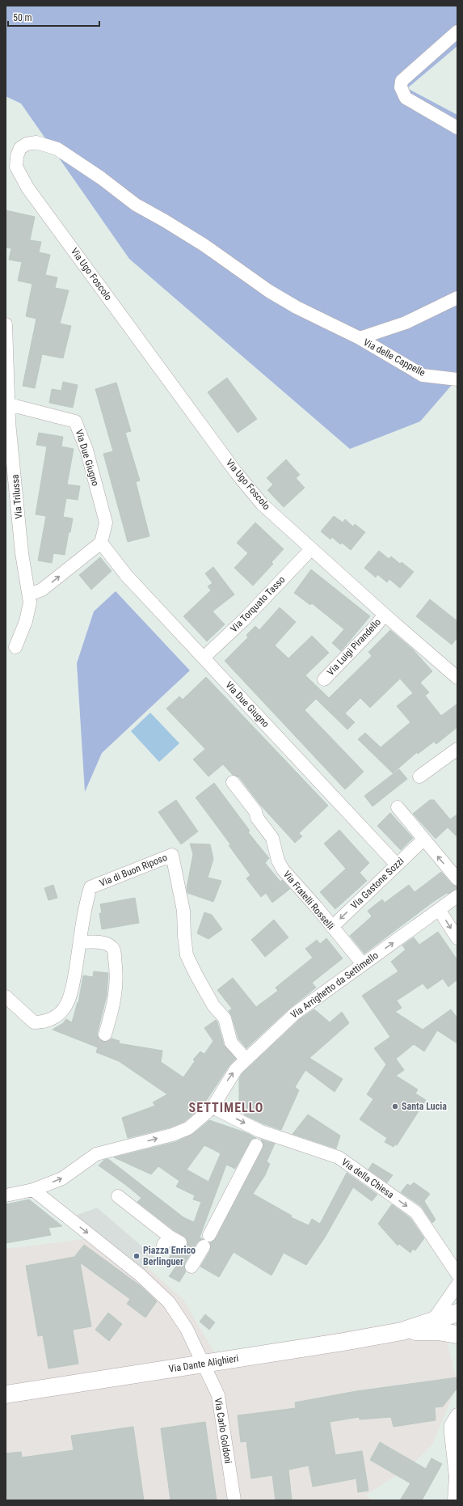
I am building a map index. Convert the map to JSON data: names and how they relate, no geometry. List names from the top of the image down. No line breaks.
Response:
{"streets":{"main road":["Via Dante Alighieri"],"street":["Via Ugo Foscolo","Via delle Cappelle","Via Due Giugno","Via Trilussa","Via Torquato Tasso","Via Luigi Pirandello","Via di Buon Riposo","Via Gastone Sozzi","Via Fratelli Rosselli","Via Arrighetto da Settimello","Via della Chiesa","Via Carlo Goldoni"]},"crossings":[["Via Ugo Foscolo","Via delle Cappelle"],["Via Ugo Foscolo","Via Torquato Tasso"],["Via Ugo Foscolo","Via Luigi Pirandello"],["Via Due Giugno","Via Trilussa"],["Via Due Giugno","Via Torquato Tasso"],["Via Due Giugno","Via Gastone Sozzi"],["Via di Buon Riposo","Via Arrighetto da Settimello"],["Via Gastone Sozzi","Via Fratelli Rosselli"],["Via Fratelli Rosselli","Via Arrighetto da Settimello"],["Via Arrighetto da Settimello","Via della Chiesa"],["Via Dante Alighieri","Via Carlo Goldoni"]],"one_way":["Via Gastone Sozzi","Via Arrighetto da Settimello","Via della Chiesa"],"districts":["SETTIMELLO"],"places":["Santa Lucia","Piazza Enrico Berlinguer"],"scale_bar":"50 m"}
